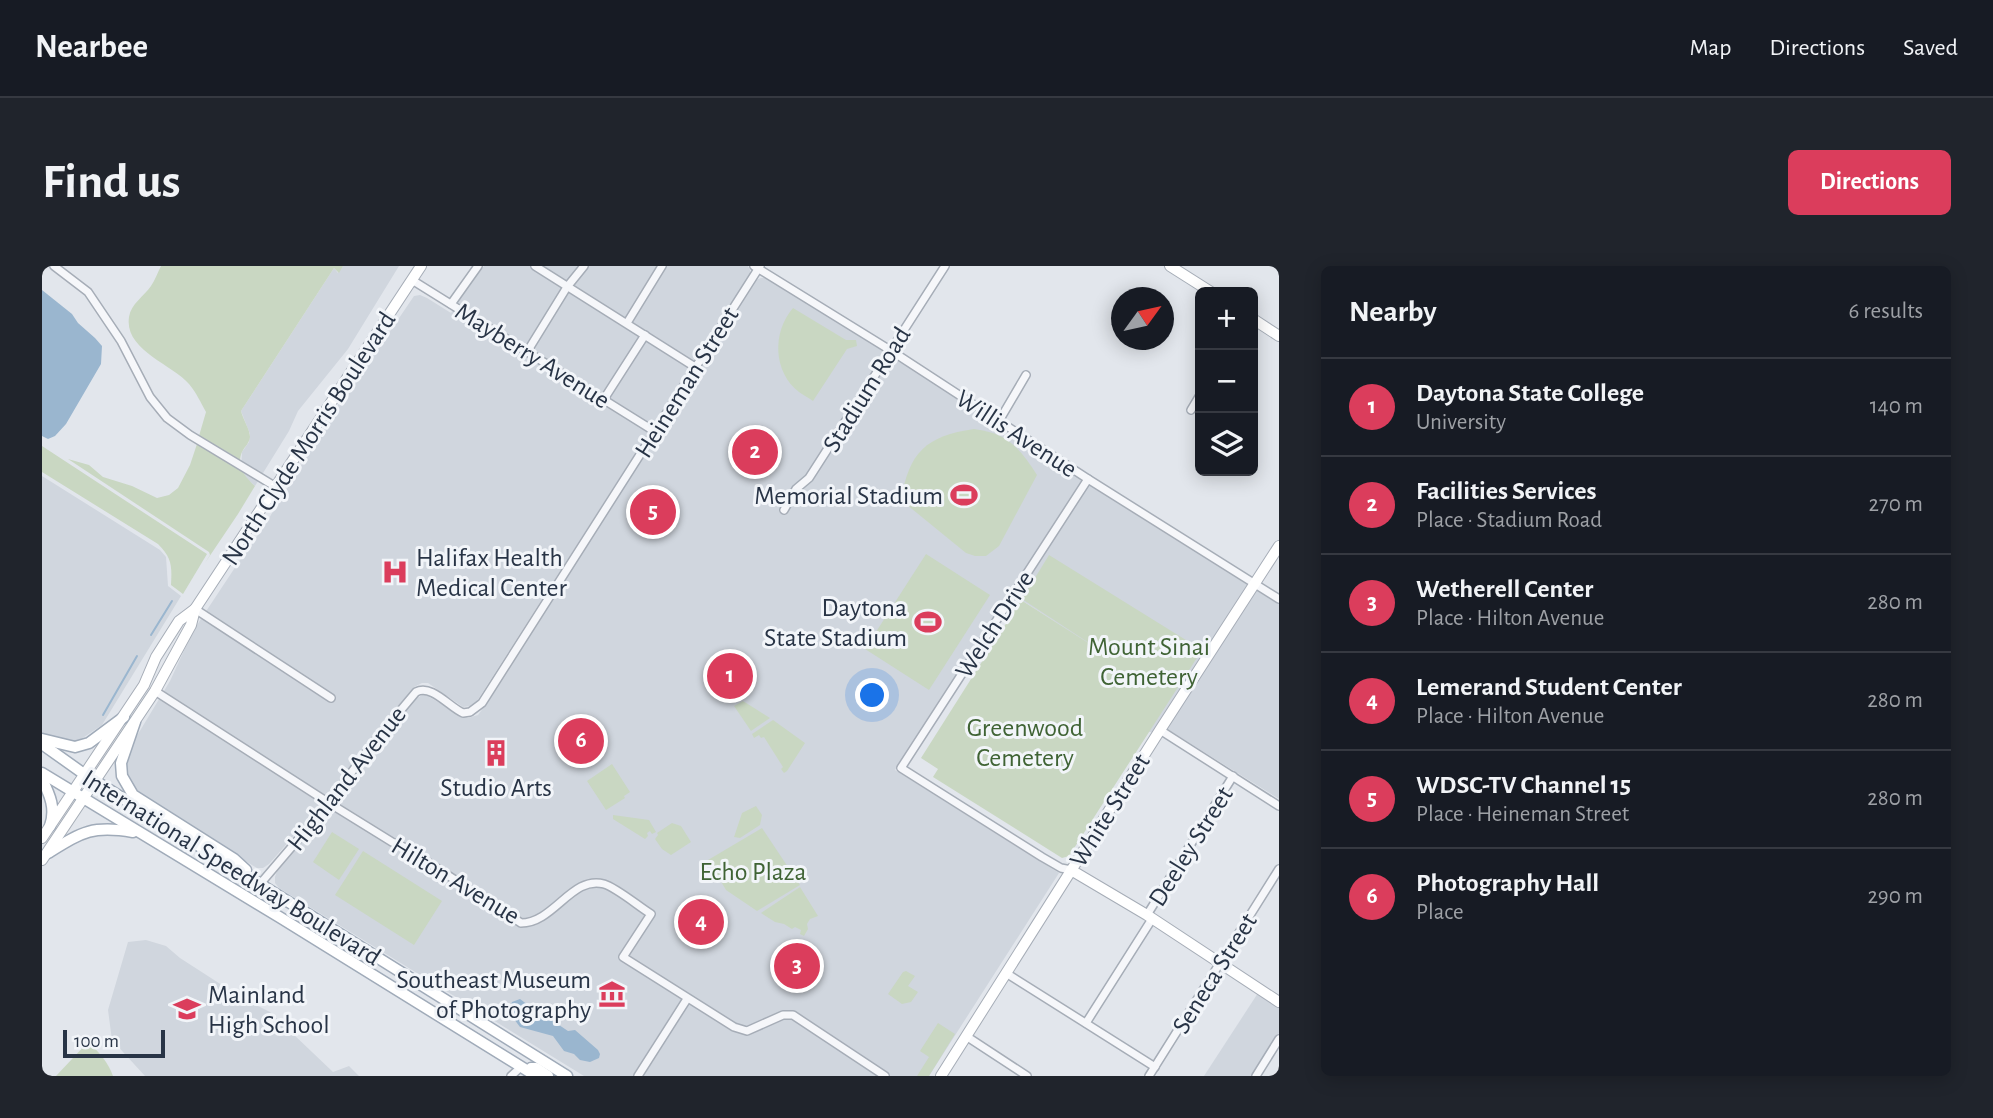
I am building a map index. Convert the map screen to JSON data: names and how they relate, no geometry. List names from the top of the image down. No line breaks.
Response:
{"streets":{"main road":["North Clyde Morris Boulevard","White Street","International Speedway Boulevard"],"street":["Mayberry Avenue","Heineman Street","Stadium Road","Willis Avenue","Welch Drive","Highland Avenue","Deeley Street","Hilton Avenue","Seneca Street"]},"crossings":[["Mayberry Avenue","Heineman Street"],["Mayberry Avenue","North Clyde Morris Boulevard"],["Heineman Street","Willis Avenue"],["Heineman Street","Highland Avenue"],["Stadium Road","Willis Avenue"],["Willis Avenue","Welch Drive"],["Willis Avenue","White Street"],["North Clyde Morris Boulevard","International Speedway Boulevard"],["Welch Drive","White Street"],["Highland Avenue","International Speedway Boulevard"],["Highland Avenue","Hilton Avenue"]],"parks":["Mount Sinai Cemetery","Greenwood Cemetery","Echo Plaza"],"places":{"sports":["Memorial Stadium","Daytona State Stadium"],"hospital":["Halifax Health Medical Center"],"building":["Studio Arts"],"museum":["Southeast Museum of Photography"],"school or university":["Mainland High School"]},"scale_bar":"100 m","north":"top right","page":{"header":"Nearbee","nav":["Map","Directions","Saved"],"buttons":"Directions","title":"Find us","heading":["Nearby","6 results"],"map_buttons":["+","−"],"list":[{"mark":"1","name":"Daytona State College","note":"University","value":"140 m"},{"mark":"2","name":"Facilities Services","note":"Place · Stadium Road","value":"270 m"},{"mark":"3","name":"Wetherell Center","note":"Place · Hilton Avenue","value":"280 m"},{"mark":"4","name":"Lemerand Student Center","note":"Place · Hilton Avenue","value":"280 m"},{"mark":"5","name":"WDSC-TV Channel 15","note":"Place · Heineman Street","value":"280 m"},{"mark":"6","name":"Photography Hall","note":"Place","value":"290 m"}],"pins":["2","5","1","6","4","3"],"scale":"100 m"}}
